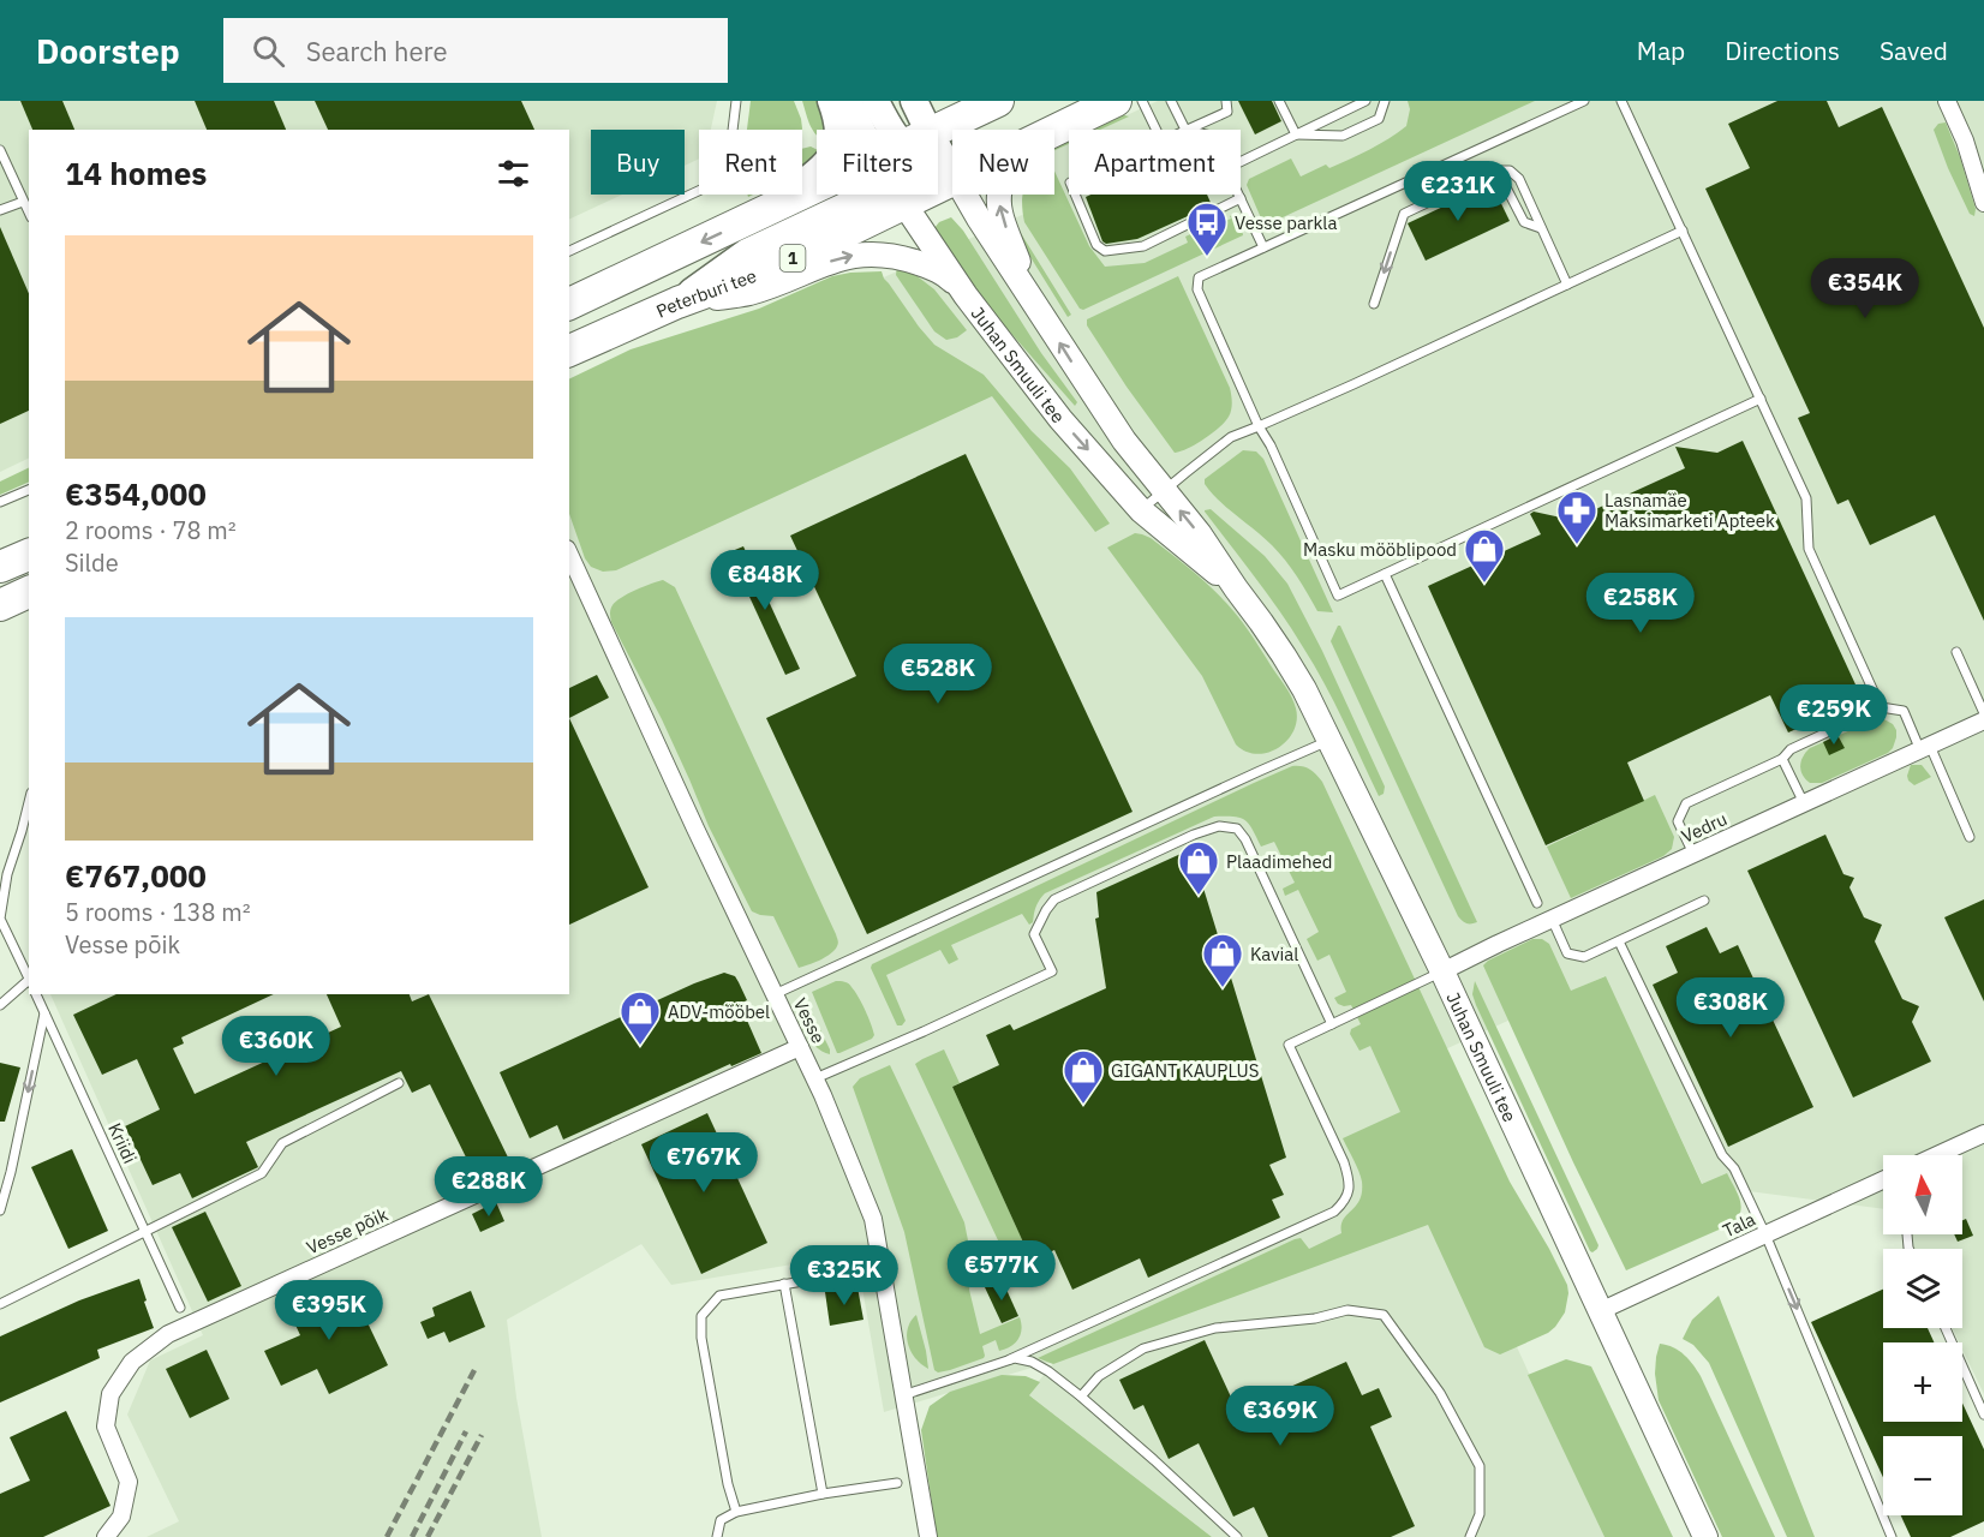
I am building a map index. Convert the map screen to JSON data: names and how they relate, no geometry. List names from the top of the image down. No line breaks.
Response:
{"streets":{"highway":["1","Peterburi tee"],"main road":["Juhan Smuuli tee"],"street":["Vedru","Vesse","Tala","Vesse põik"],"lane":["Kriidi"]},"crossings":[["Juhan Smuuli tee","Vedru"],["Juhan Smuuli tee","Tala"],["Vesse","Vesse põik"]],"places":{"bus stop":["Vesse parkla"],"pharmacy":["Lasnamäe Maksimarketi Apteek"],"shop":["Masku mööblipood","Plaadimehed","Kavial","ADV-mööbel","GIGANT KAUPLUS"]},"north":"top","page":{"header":"Doorstep","search":"Search here","nav":["Map","Directions","Saved"],"chip":["Buy","Rent","Filters","New","Apartment"],"heading":"14 homes","price":["€231K","€354K","€848K","€258K","€528K","€259K","€308K","€360K","€767K","€288K","€577K","€325K","€395K","€369K"],"list":[{"name":"€354,000","note":"2 rooms · 78 m² · Silde"},{"name":"€767,000","note":"5 rooms · 138 m² · Vesse põik"}],"map_buttons":["+","−"]}}
